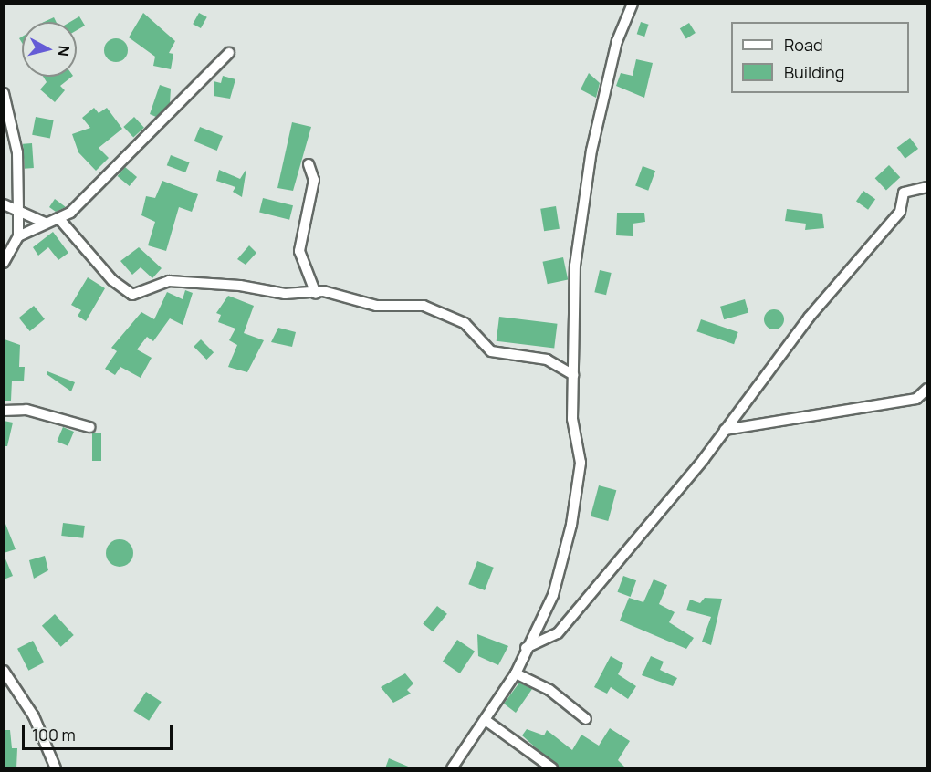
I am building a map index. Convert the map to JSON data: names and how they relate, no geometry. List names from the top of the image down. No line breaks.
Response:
{"legend":["Road","Building"],"scale_bar":"100 m","north":"right"}
